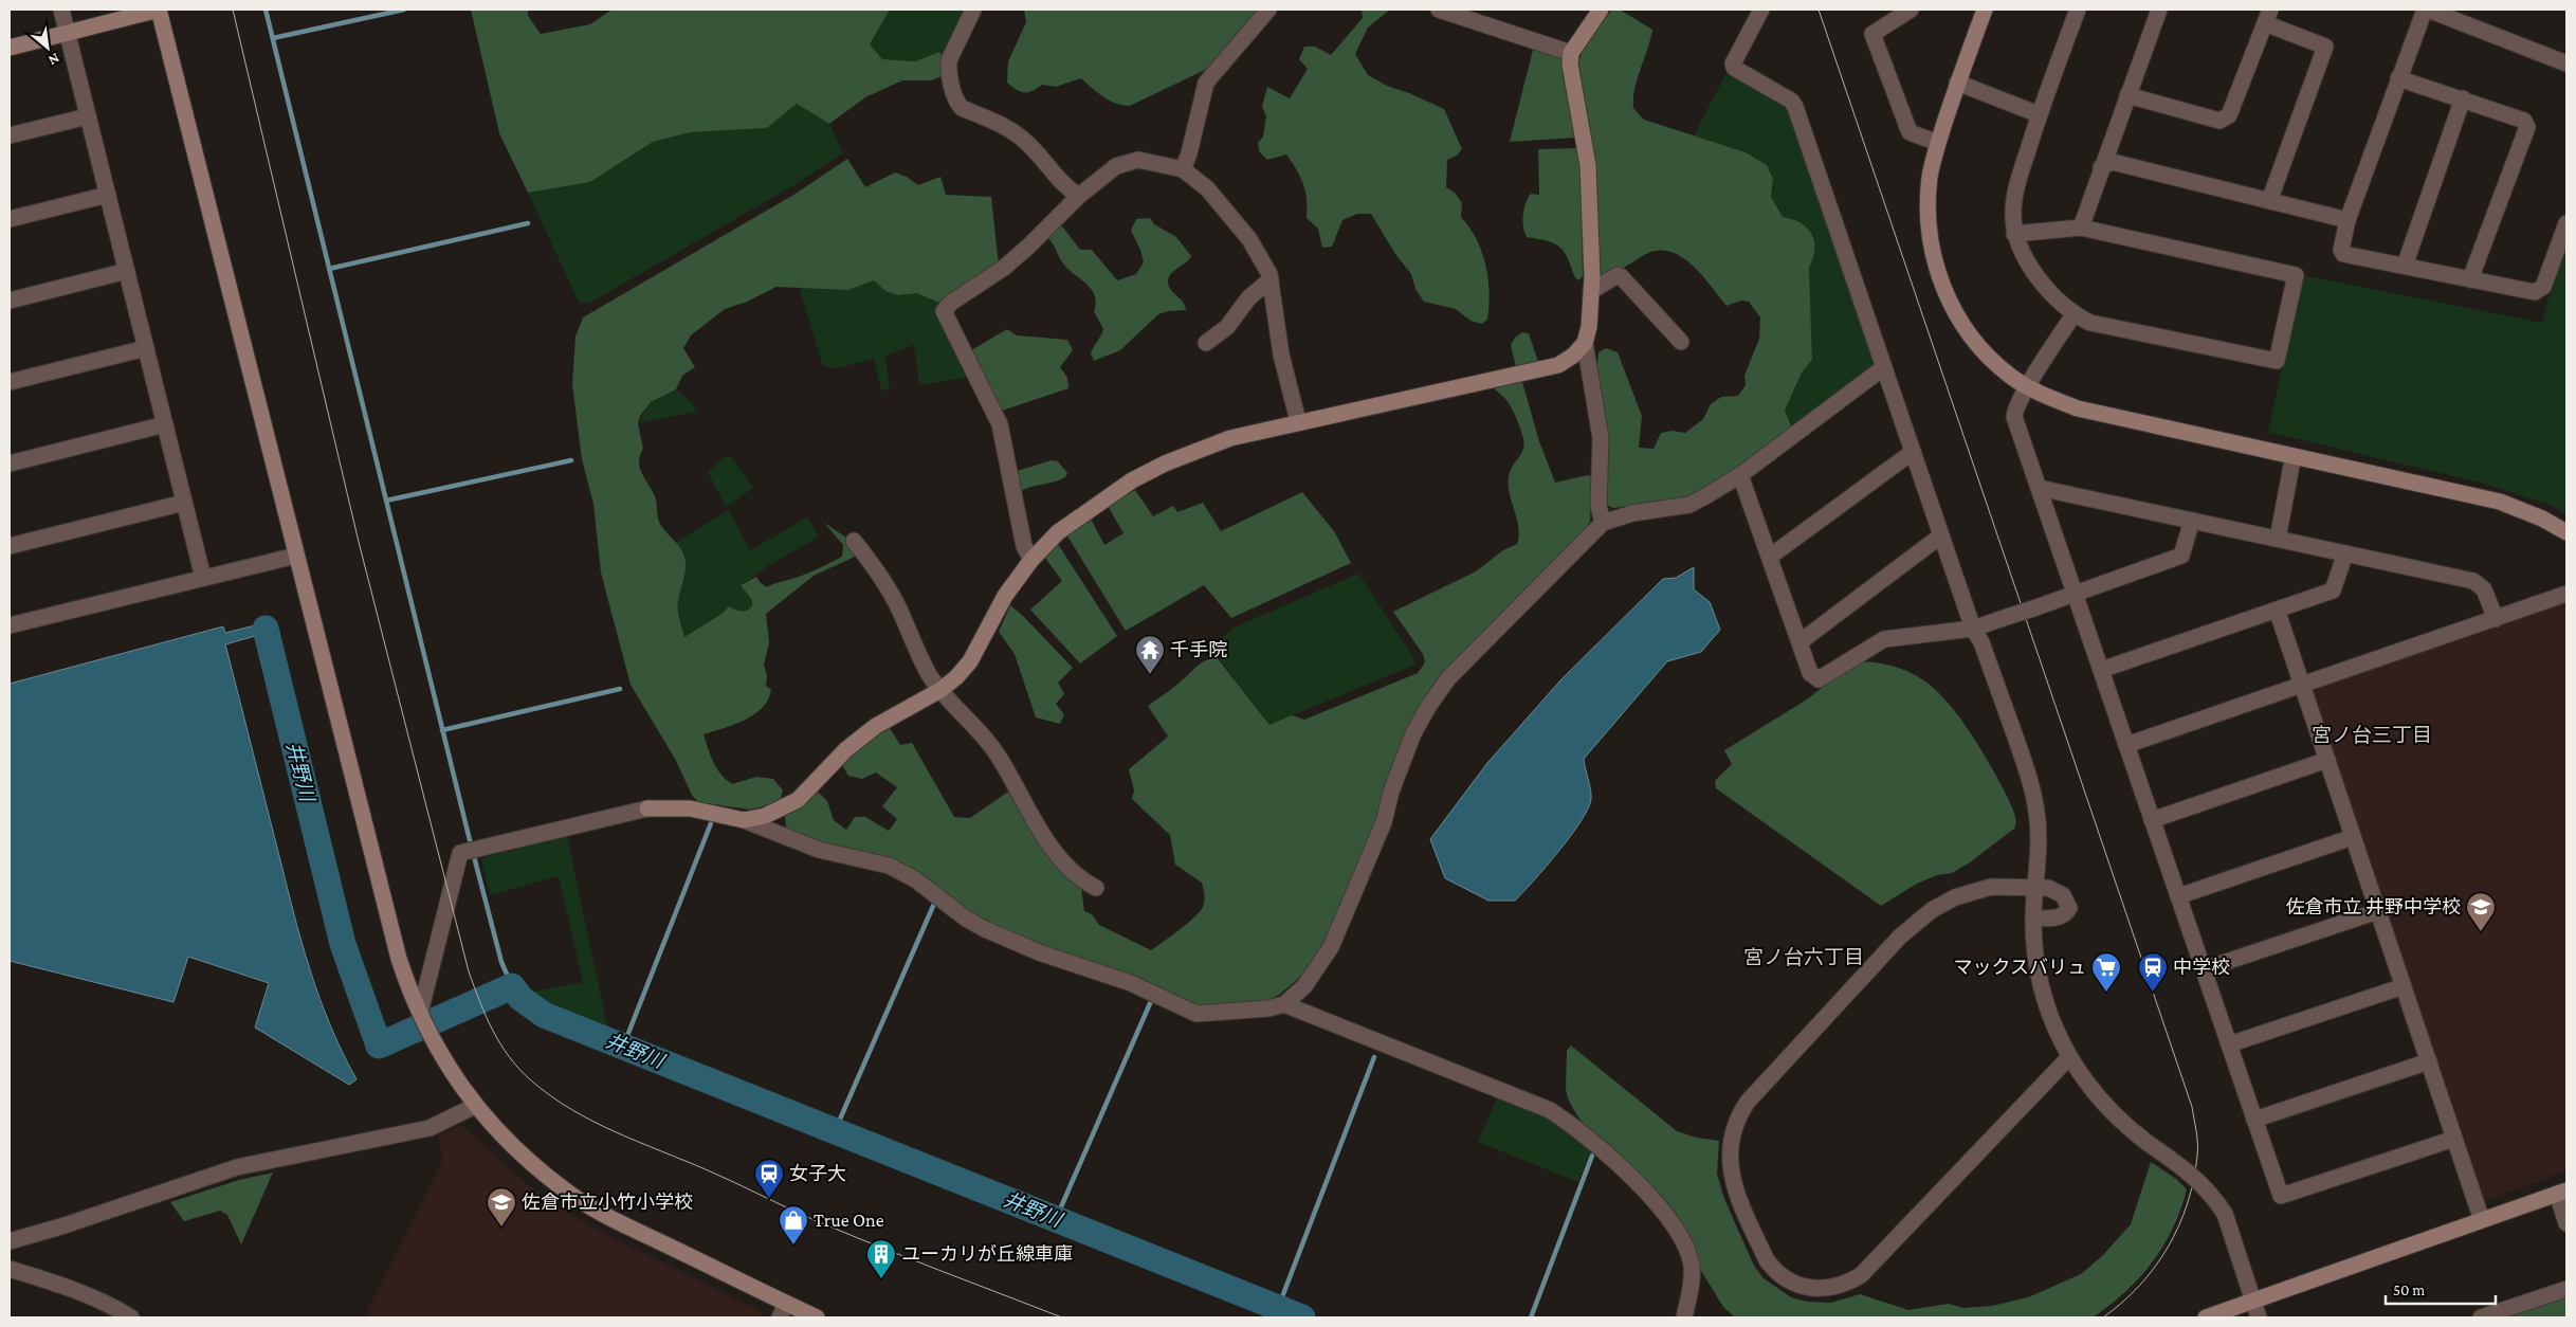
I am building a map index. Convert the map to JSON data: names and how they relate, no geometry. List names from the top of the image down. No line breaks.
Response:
{"districts":["宮ノ台三丁目","宮ノ台六丁目"],"water":["井野川"],"places":{"temple":["千手院"],"school or university":["佐倉市立 井野中学校","佐倉市立小竹小学校"],"supermarket":["マックスバリュ"],"station":["中学校","女子大"],"shop":["True One"],"building":["ユーカリが丘線車庫"]},"scale_bar":"50 m","north":"bottom right"}
